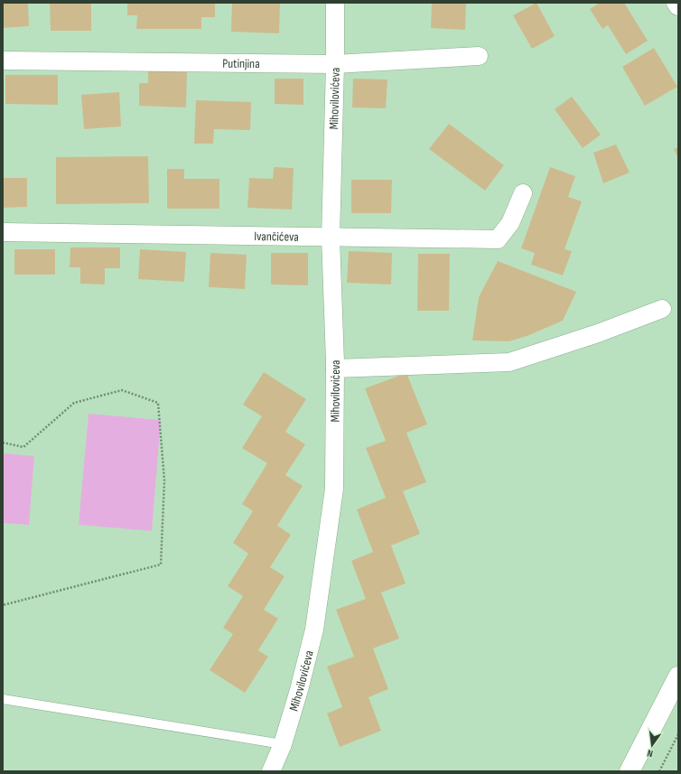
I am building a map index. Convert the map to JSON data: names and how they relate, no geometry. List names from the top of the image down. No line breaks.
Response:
{"streets":{"street":["Putinjina","Mihovilovićeva","Ivančićeva"]},"crossings":[["Putinjina","Mihovilovićeva"],["Mihovilovićeva","Ivančićeva"]],"north":"bottom"}
